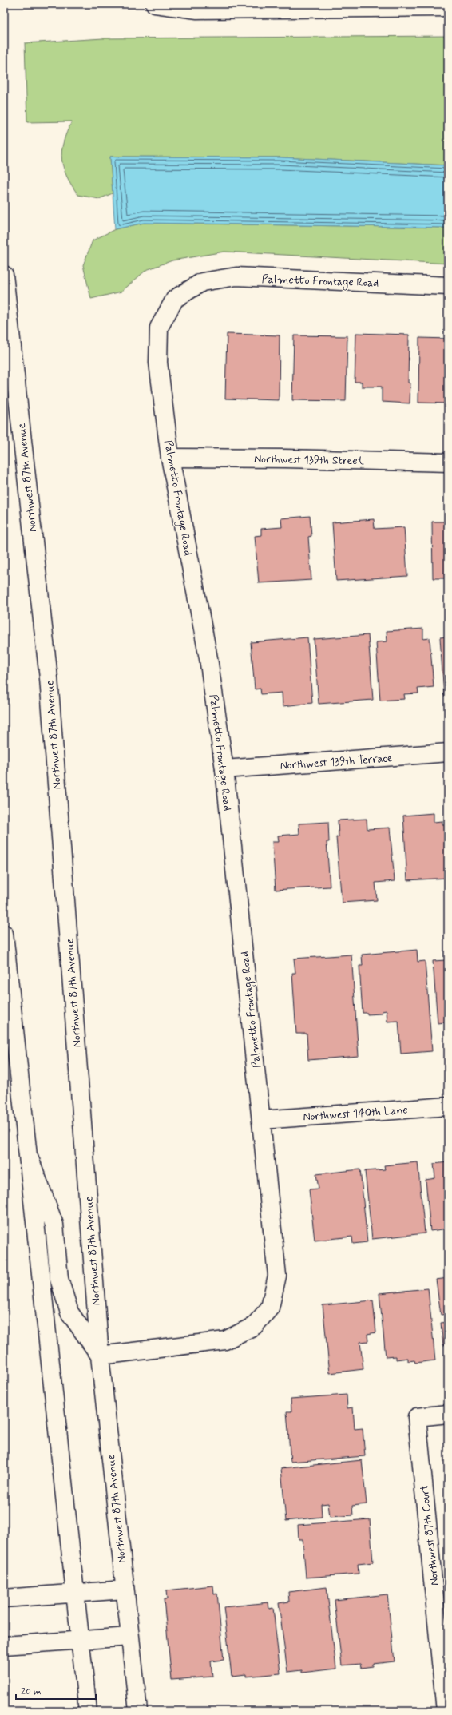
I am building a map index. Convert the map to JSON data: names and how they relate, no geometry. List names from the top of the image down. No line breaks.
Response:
{"streets":{"main road":["Palmetto Frontage Road","Northwest 139th Street","Northwest 87th Avenue","Northwest 139th Terrace","Northwest 140th Lane","Northwest 87th Court"]},"crossings":[["Palmetto Frontage Road","Northwest 139th Street"],["Palmetto Frontage Road","Northwest 87th Avenue"],["Palmetto Frontage Road","Northwest 139th Terrace"],["Palmetto Frontage Road","Northwest 140th Lane"]],"scale_bar":"20 m"}
